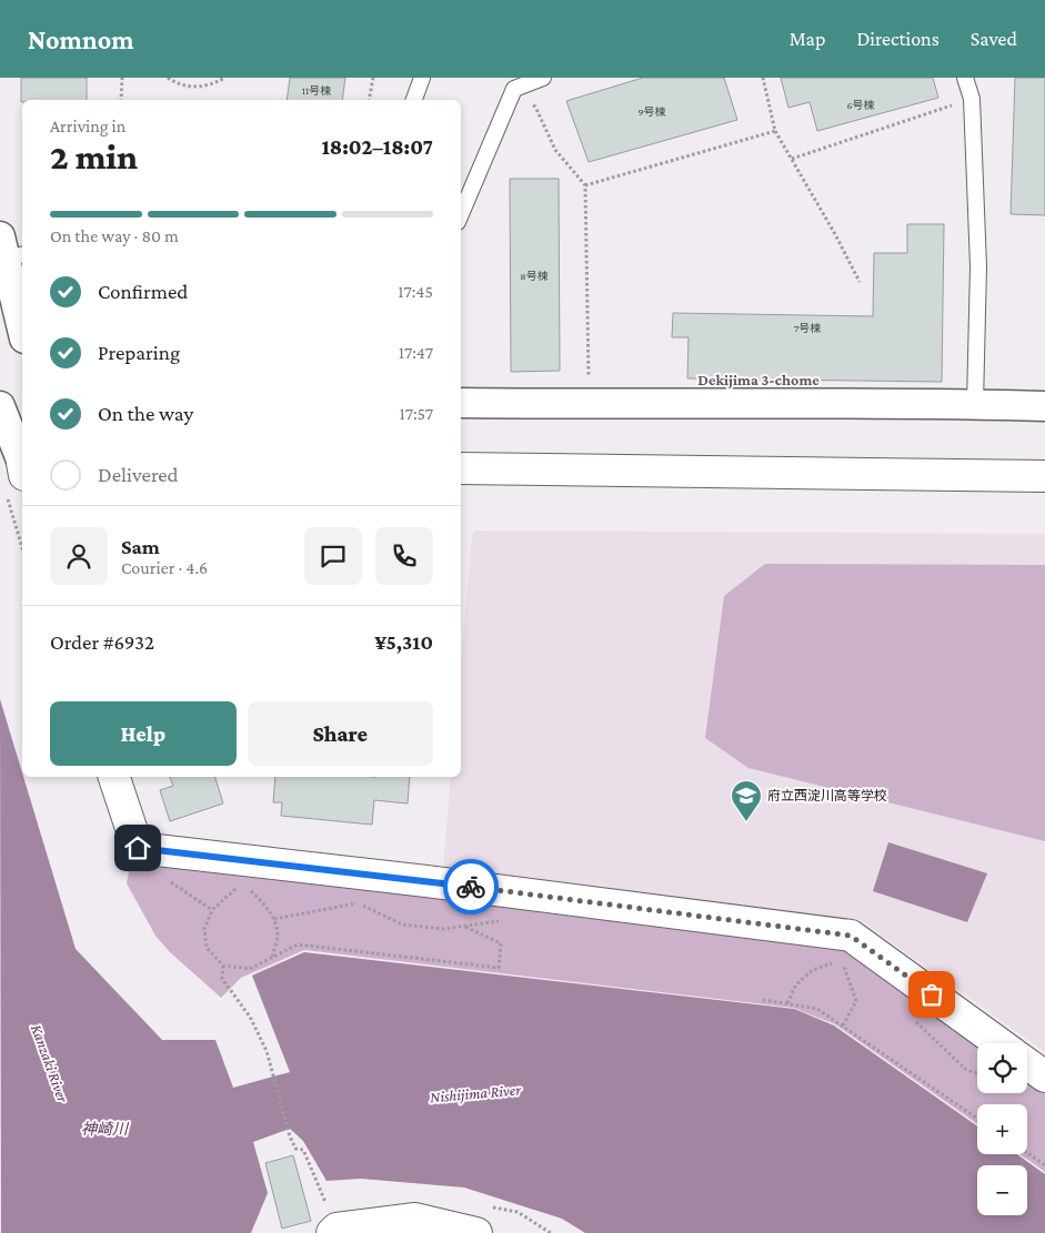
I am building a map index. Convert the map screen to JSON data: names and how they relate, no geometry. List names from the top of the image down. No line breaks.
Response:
{"districts":["Dekijima 3-chome"],"water":["Kanzaki River","Nishijima River","神崎川"],"places":{"school or university":["府立西淀川高等学校"]},"house_numbers":["11号棟","6号棟","9号棟","8号棟","7号棟"],"page":{"header":"Nomnom","nav":["Map","Directions","Saved"],"heading":["2 min","Arriving in","18:02–18:07"],"panel":["Sam","Courier · 4.6","Order #6932","¥5,310"],"bar":"On the way · 80 m","list":[["Confirmed","17:45"],["Preparing","17:47"],["On the way","17:57"],"Delivered"],"buttons":["Help","Share"],"map_buttons":["+","−"]}}
